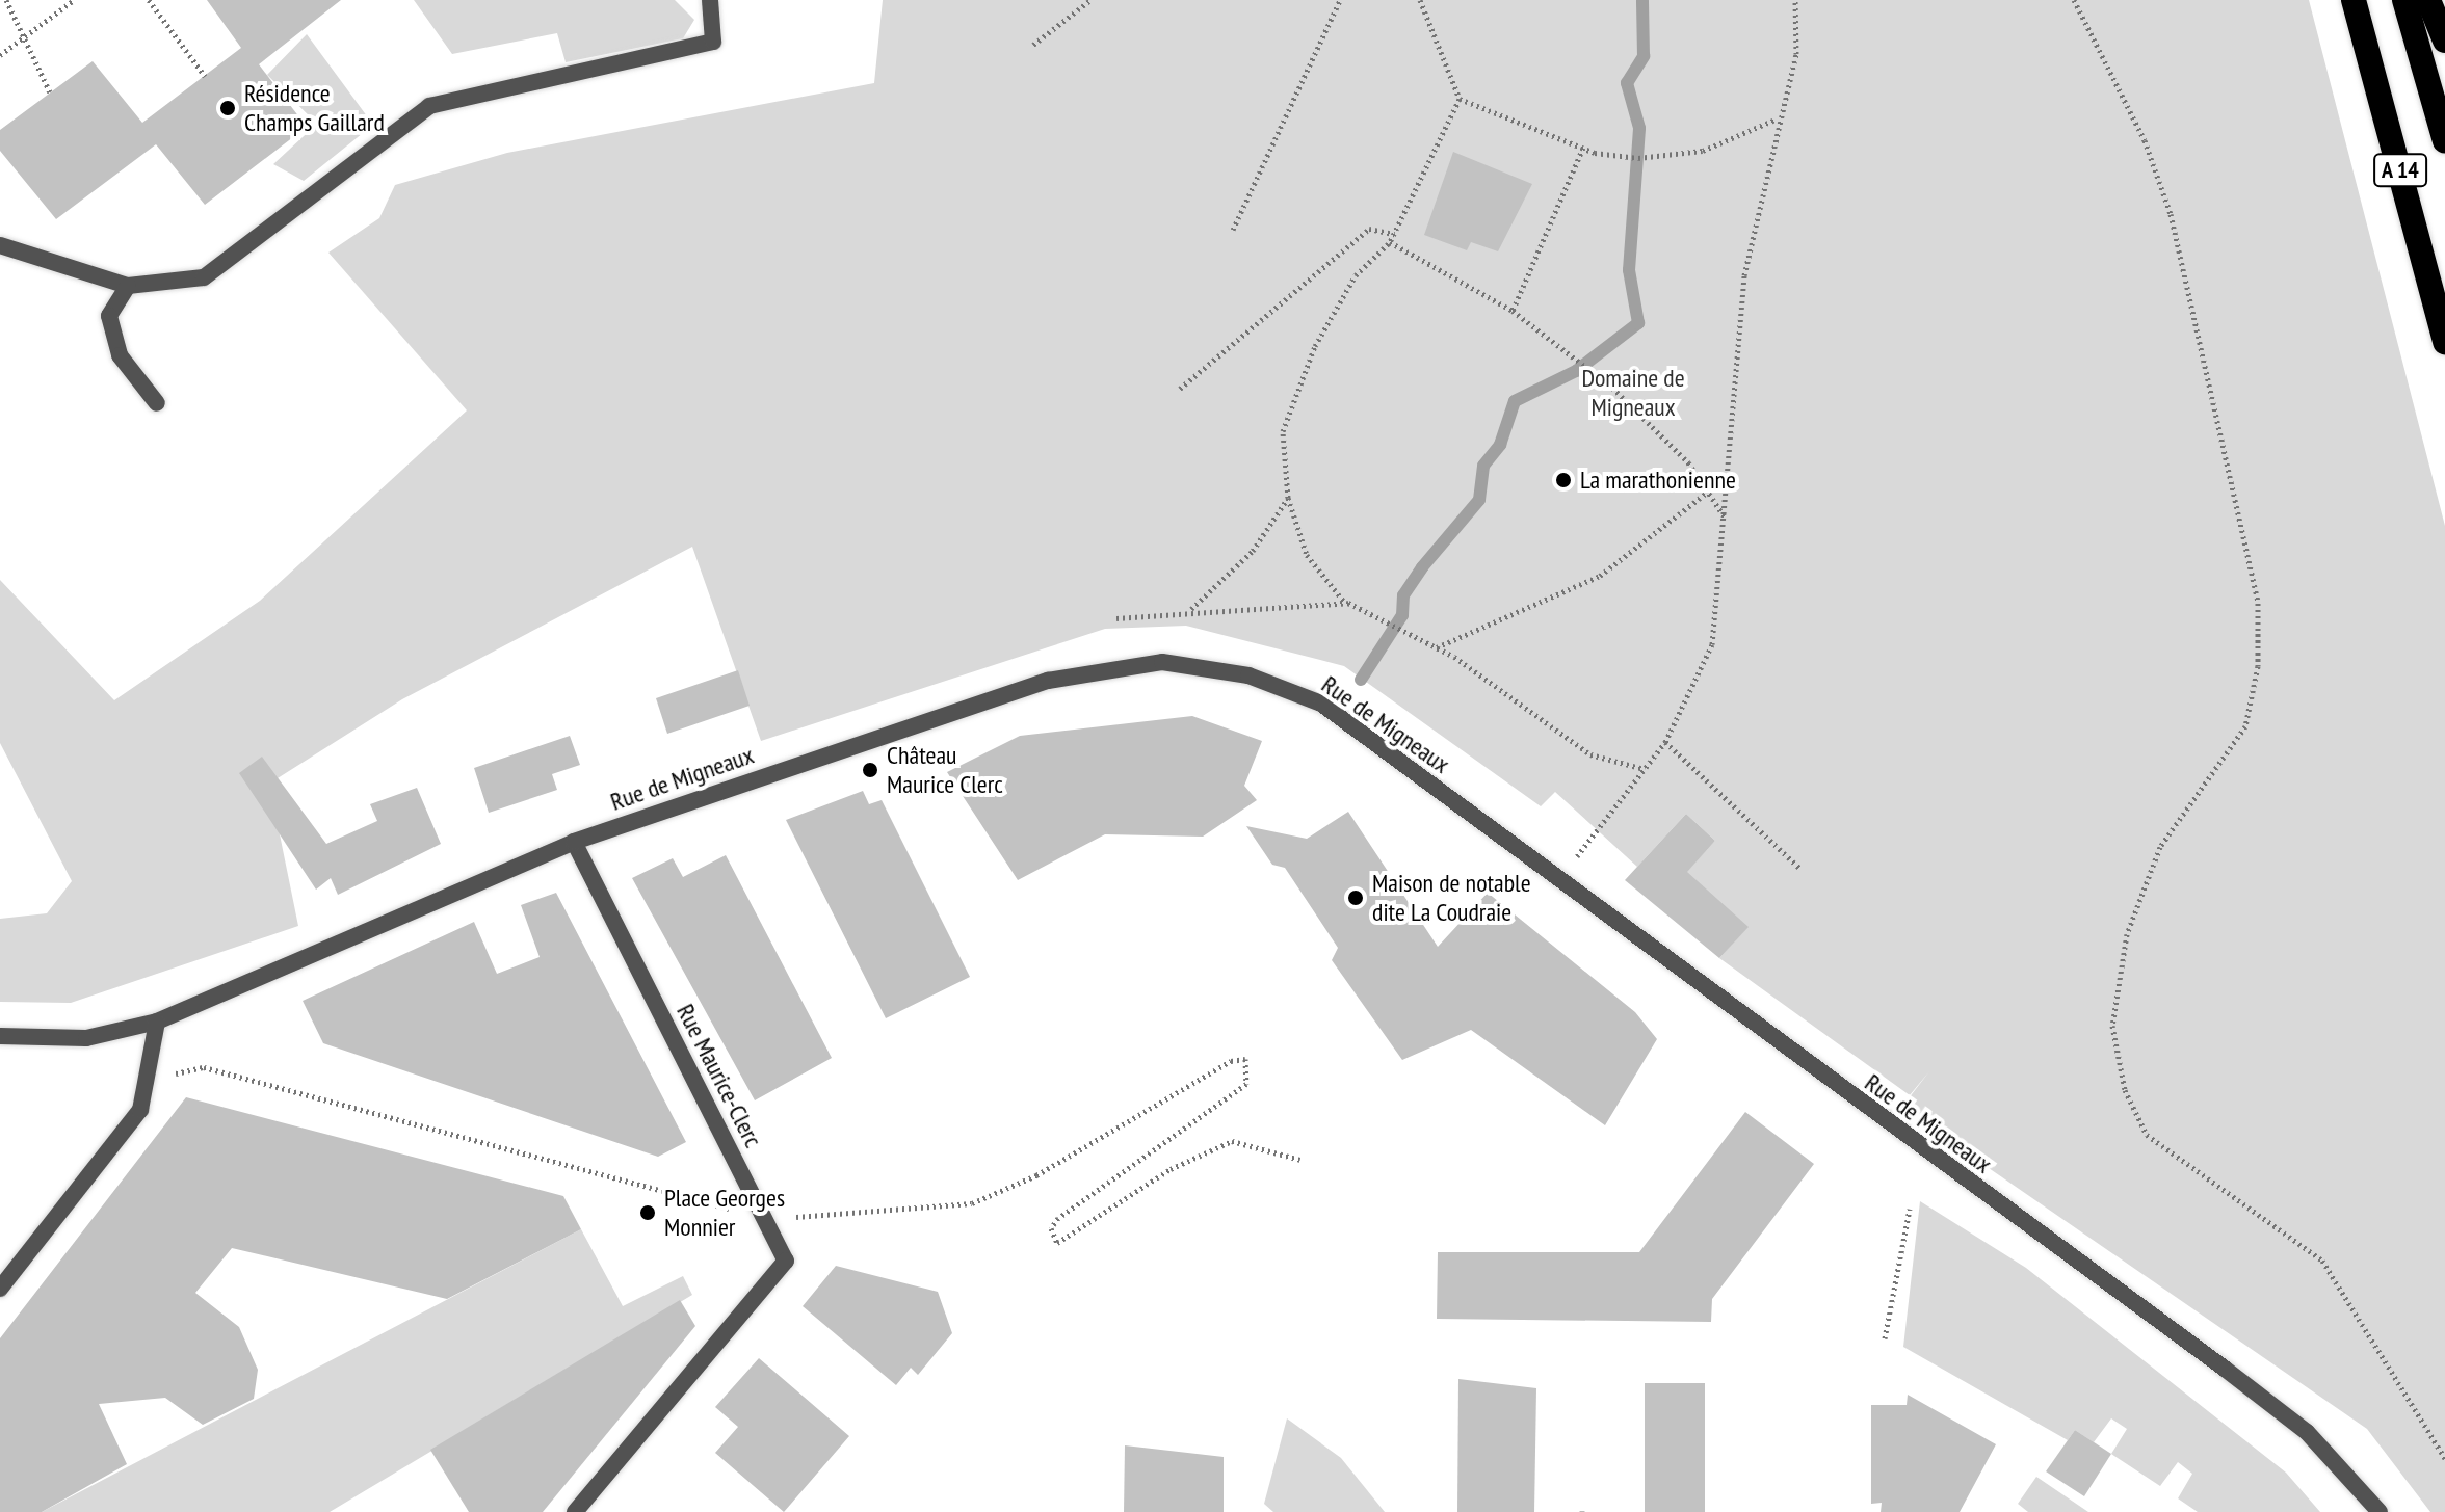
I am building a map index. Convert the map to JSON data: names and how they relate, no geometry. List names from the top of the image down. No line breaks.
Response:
{"streets":{"highway":["A 14"],"street":["Rue de Migneaux","Rue Maurice-Clerc"]},"crossings":[["Rue de Migneaux","Rue Maurice-Clerc"]],"parks":["Domaine de Migneaux"],"places":["Résidence Champs Gaillard","La marathonienne","Château Maurice Clerc","Maison de notable dite La Coudraie","Place Georges Monnier"]}
